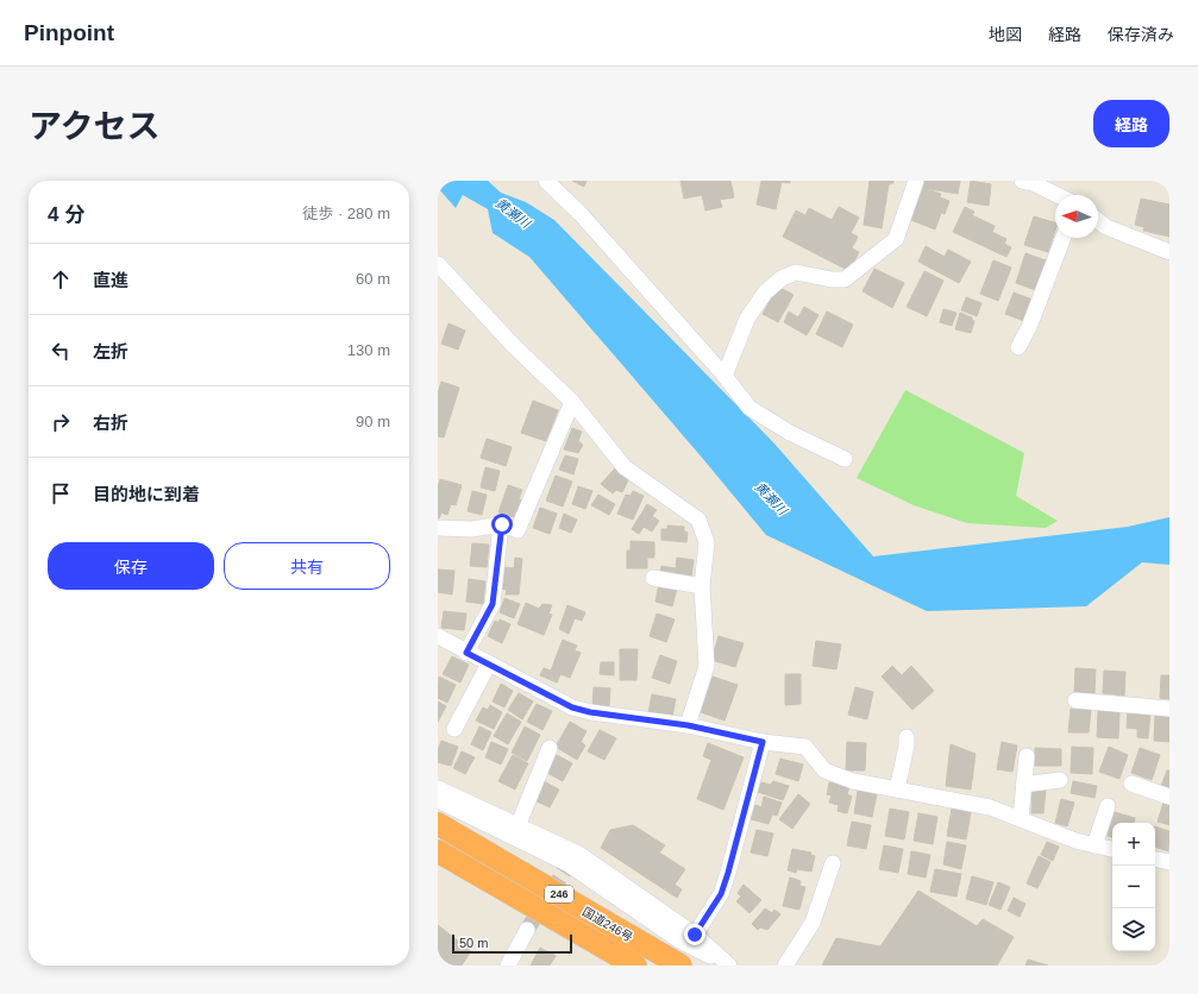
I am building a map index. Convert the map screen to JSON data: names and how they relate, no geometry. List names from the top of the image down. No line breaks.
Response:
{"streets":{"highway":["246","国道246号"]},"water":["黄瀬川"],"scale_bar":"50 m","north":"left","page":{"header":"Pinpoint","nav":["地図","経路","保存済み"],"title":"アクセス","buttons":["経路",["保存","共有"]],"heading":["4 分","徒歩 · 280 m"],"list":[["直進","60 m"],["左折","130 m"],["右折","90 m"],"目的地に到着"],"map_buttons":["+","−"],"scale":"50 m"}}
